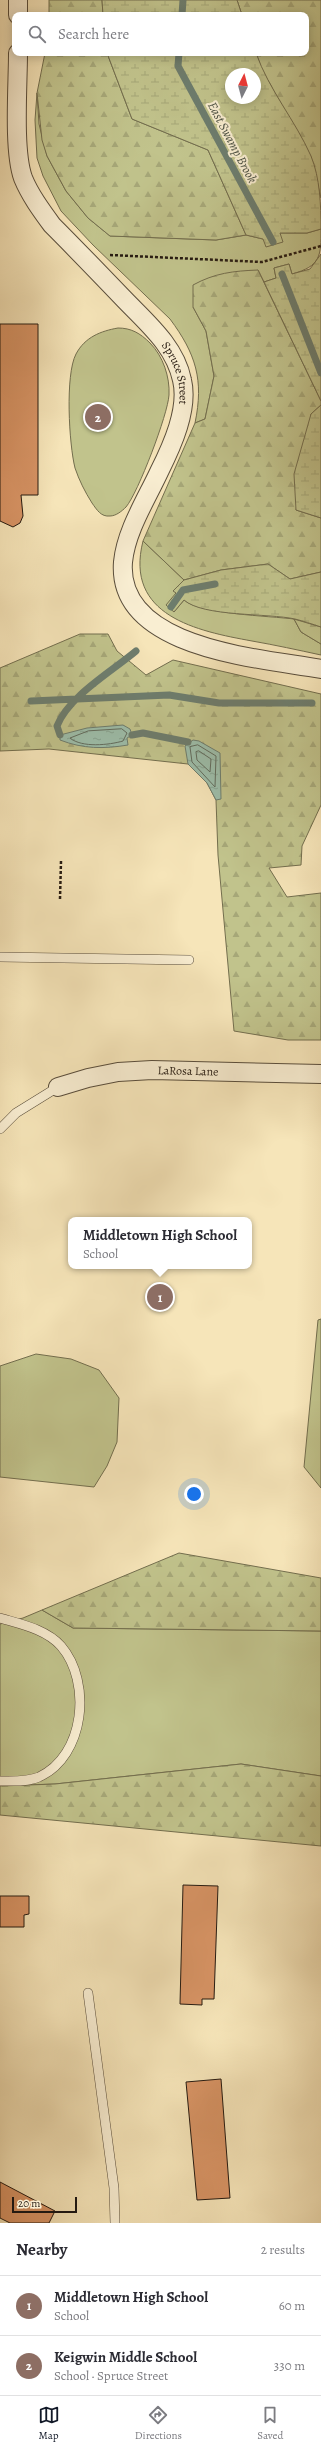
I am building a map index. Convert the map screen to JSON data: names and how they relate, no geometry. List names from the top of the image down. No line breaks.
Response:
{"streets":{"street":["Spruce Street","LaRosa Lane"]},"water":["East Swamp Brook"],"scale_bar":"20 m","north":"top","page":{"search":"Search here","pins":["2","1"],"popup":["Middletown High School","School"],"scale":"20 m","heading":["Nearby","2 results"],"list":[{"mark":"1","name":"Middletown High School","note":"School","value":"60 m"},{"mark":"2","name":"Keigwin Middle School","note":"School · Spruce Street","value":"330 m"}],"nav":["Map","Directions","Saved"]}}
